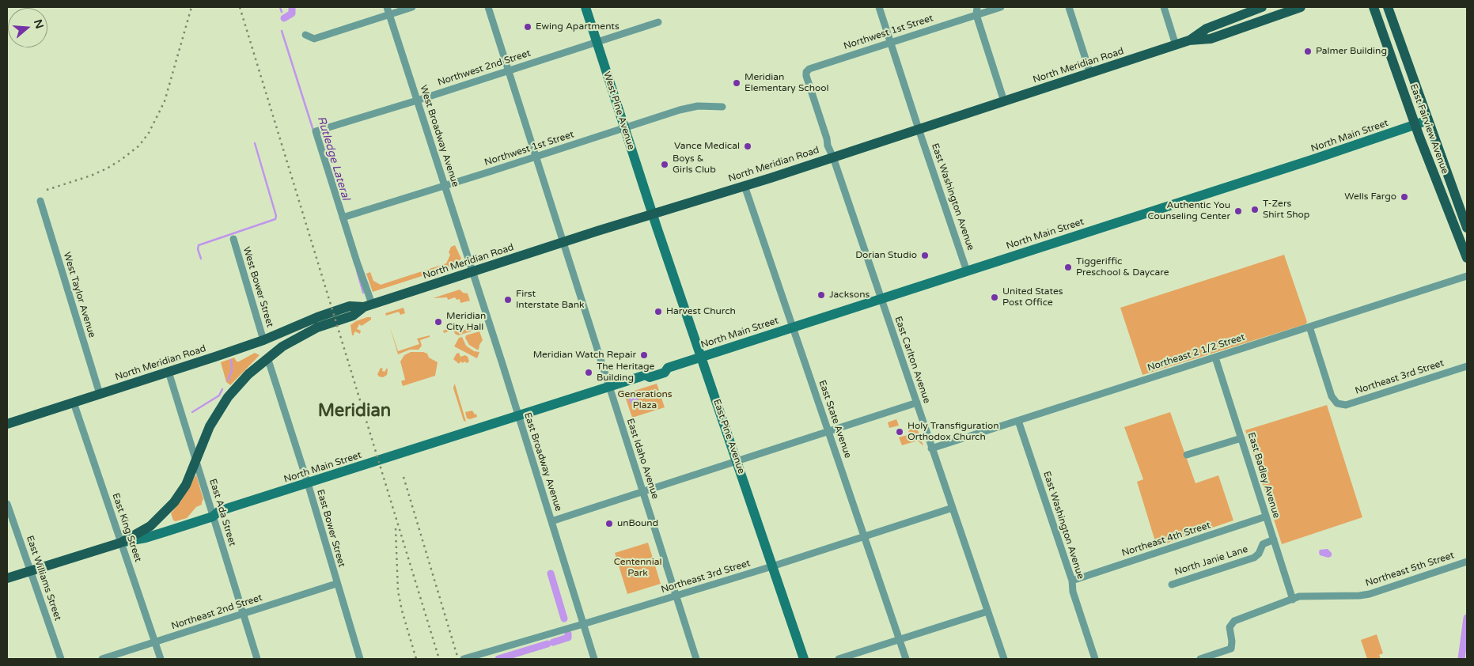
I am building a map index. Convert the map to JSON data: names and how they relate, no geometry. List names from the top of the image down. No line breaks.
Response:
{"streets":{"main road":["North Meridian Road","East Fairview Avenue","North Main Street"],"street":["Northwest 1st Street","Northwest 2nd Street","West Pine Avenue","West Broadway Avenue","East Washington Avenue","West Bower Street","West Taylor Avenue","Northeast 2 1/2 Street","East Carlton Avenue","Northeast 3rd Street","East State Avenue","East Pine Avenue","East Idaho Avenue","East Broadway Avenue","East Badley Avenue","East Ada Street","East King Street","East Bower Street","Northeast 4th Street","North Janie Lane","Northeast 5th Street","East Williams Street","Northeast 2nd Street"]},"crossings":[["Northwest 1st Street","Northwest 2nd Street"],["Northwest 1st Street","West Pine Avenue"],["Northwest 1st Street","West Broadway Avenue"],["Northwest 1st Street","East Washington Avenue"],["Northwest 1st Street","East Carlton Avenue"],["Northwest 1st Street","East Idaho Avenue"],["North Meridian Road","West Pine Avenue"],["North Meridian Road","West Broadway Avenue"],["North Meridian Road","North Main Street"],["North Meridian Road","East Washington Avenue"],["North Meridian Road","West Bower Street"],["North Meridian Road","West Taylor Avenue"],["North Meridian Road","East Carlton Avenue"],["North Meridian Road","East State Avenue"],["North Meridian Road","East Pine Avenue"],["North Meridian Road","East Idaho Avenue"],["North Meridian Road","East Broadway Avenue"],["North Meridian Road","East Ada Street"],["North Meridian Road","East King Street"],["North Meridian Road","East Bower Street"],["Northwest 2nd Street","West Pine Avenue"],["Northwest 2nd Street","West Broadway Avenue"],["Northwest 2nd Street","East Idaho Avenue"],["West Pine Avenue","East Pine Avenue"],["East Fairview Avenue","North Main Street"],["West Broadway Avenue","East Broadway Avenue"],["North Main Street","East Washington Avenue"],["North Main Street","East Carlton Avenue"],["North Main Street","East State Avenue"],["North Main Street","East Pine Avenue"],["North Main Street","East Idaho Avenue"],["North Main Street","East Broadway Avenue"],["North Main Street","East Ada Street"],["North Main Street","East King Street"],["North Main Street","East Bower Street"],["North Main Street","East Williams Street"],["East Washington Avenue","Northeast 2 1/2 Street"],["East Washington Avenue","Northeast 4th Street"],["Northeast 2 1/2 Street","East Carlton Avenue"],["Northeast 2 1/2 Street","Northeast 3rd Street"],["Northeast 2 1/2 Street","East Badley Avenue"],["East Carlton Avenue","Northeast 3rd Street"],["Northeast 3rd Street","East State Avenue"],["Northeast 3rd Street","East Pine Avenue"],["Northeast 3rd Street","East Idaho Avenue"],["Northeast 3rd Street","East Broadway Avenue"],["East Badley Avenue","Northeast 4th Street"],["East Badley Avenue","North Janie Lane"],["East Badley Avenue","Northeast 5th Street"],["East Ada Street","Northeast 2nd Street"],["East King Street","Northeast 2nd Street"],["East Bower Street","Northeast 2nd Street"]],"districts":["Meridian"],"water":["Rutledge Lateral"],"parks":["Generations Plaza","Centennial Park"],"places":["Ewing Apartments","Palmer Building","Meridian Elementary School","Vance Medical","Boys & Girls Club","Wells Fargo","T-Zers Shirt Shop","Authentic You Counseling Center","Dorian Studio","Tiggeriffic Preschool & Daycare","Jacksons","United States Post Office","First Interstate Bank","Harvest Church","Meridian City Hall","Meridian Watch Repair","The Heritage Building","Holy Transfiguration Orthodox Church","unBound"],"north":"right"}
